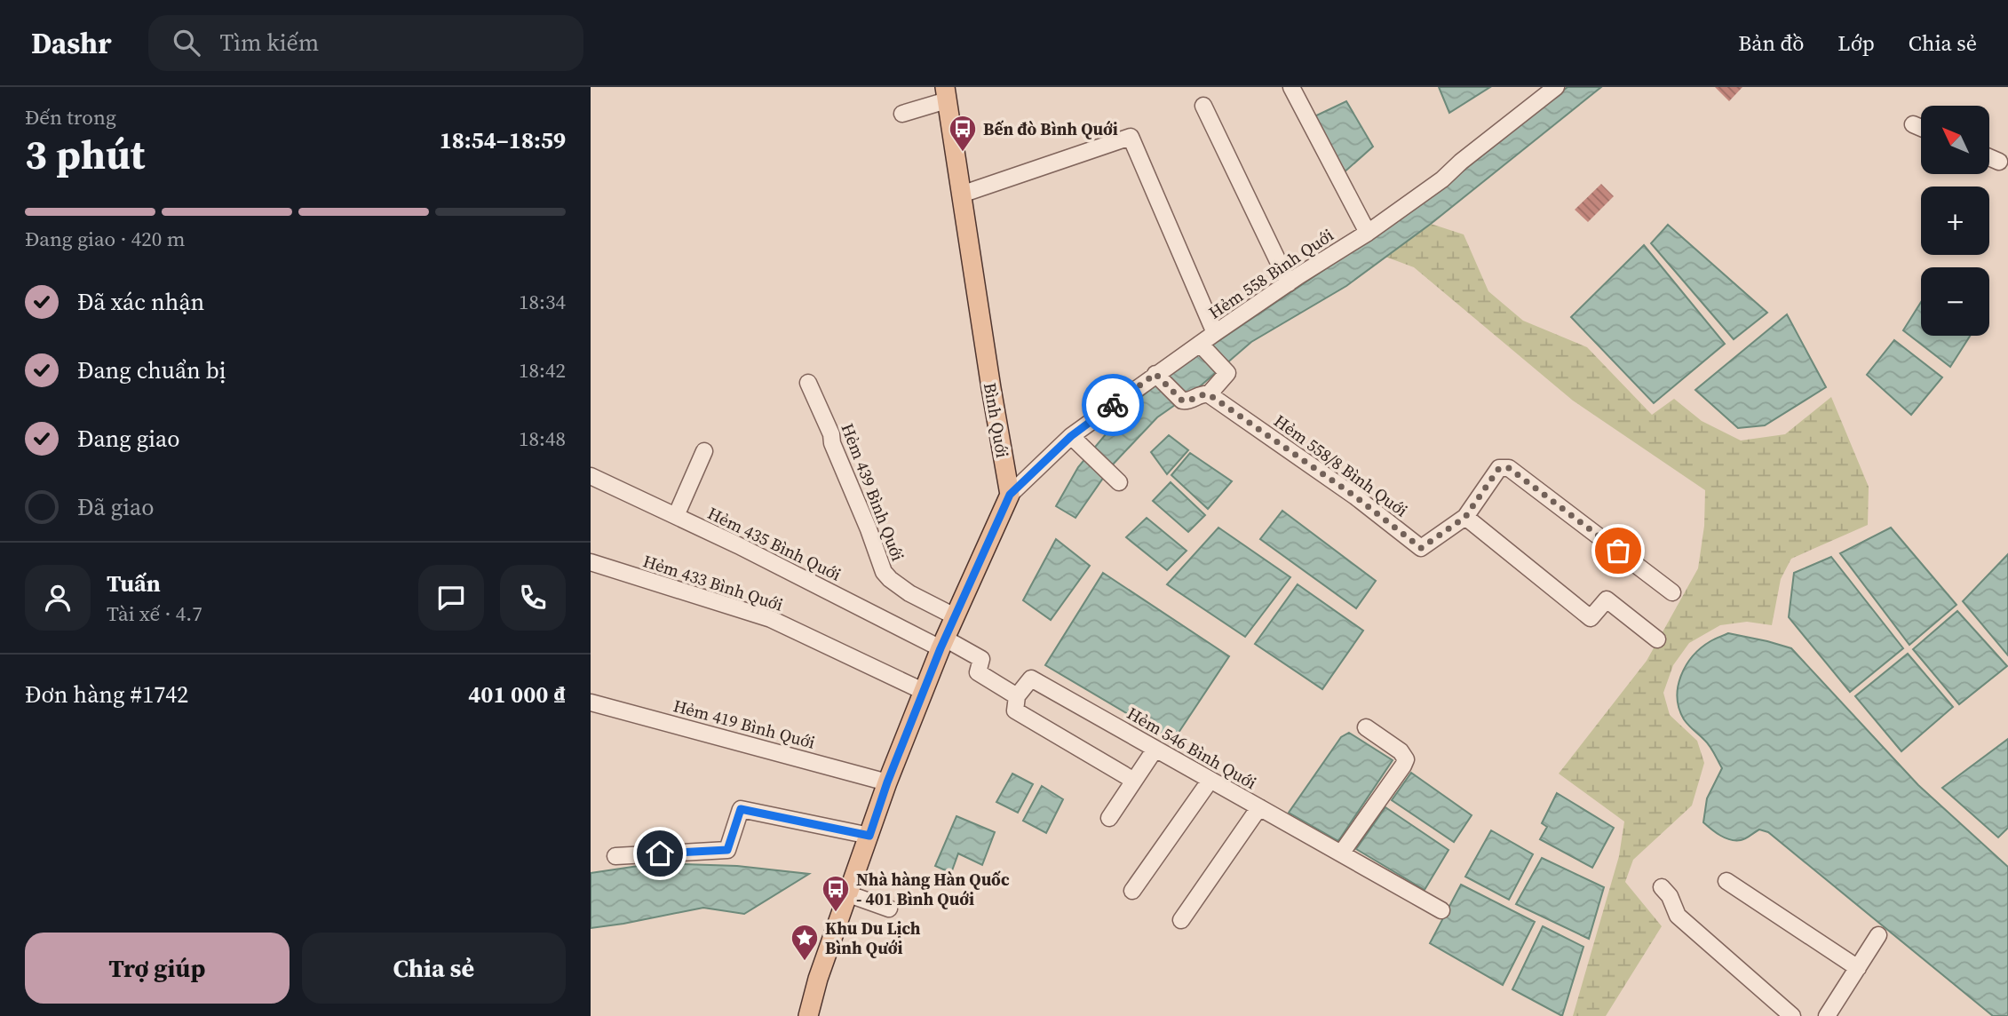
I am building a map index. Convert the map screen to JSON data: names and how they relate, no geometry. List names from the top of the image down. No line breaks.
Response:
{"streets":{"main road":["Bình Quới"],"street":["Hẻm 558 Bình Quới","Hẻm 558/8 Bình Quới","Hẻm 439 Bình Quới","Hẻm 435 Bình Quới","Hẻm 433 Bình Quới","Hẻm 419 Bình Quới","Hẻm 546 Bình Quới"]},"crossings":[["Hẻm 558 Bình Quới","Bình Quới"]],"places":{"bus stop":["Bến đò Bình Quới","Nhà hàng Hàn Quốc - 401 Bình Quới"],"place":["Khu Du Lịch Bình Qưới"]},"north":"top left","page":{"header":"Dashr","search":"Tìm kiếm","nav":["Bản đồ","Lớp","Chia sẻ"],"heading":["3 phút","Đến trong","18:54–18:59"],"panel":["Tuấn","Tài xế · 4.7","Đơn hàng #1742","401 000 ₫"],"map_buttons":["+","−"],"bar":"Đang giao · 420 m","list":[["Đã xác nhận","18:34"],["Đang chuẩn bị","18:42"],["Đang giao","18:48"],"Đã giao"],"buttons":["Trợ giúp","Chia sẻ"]}}
